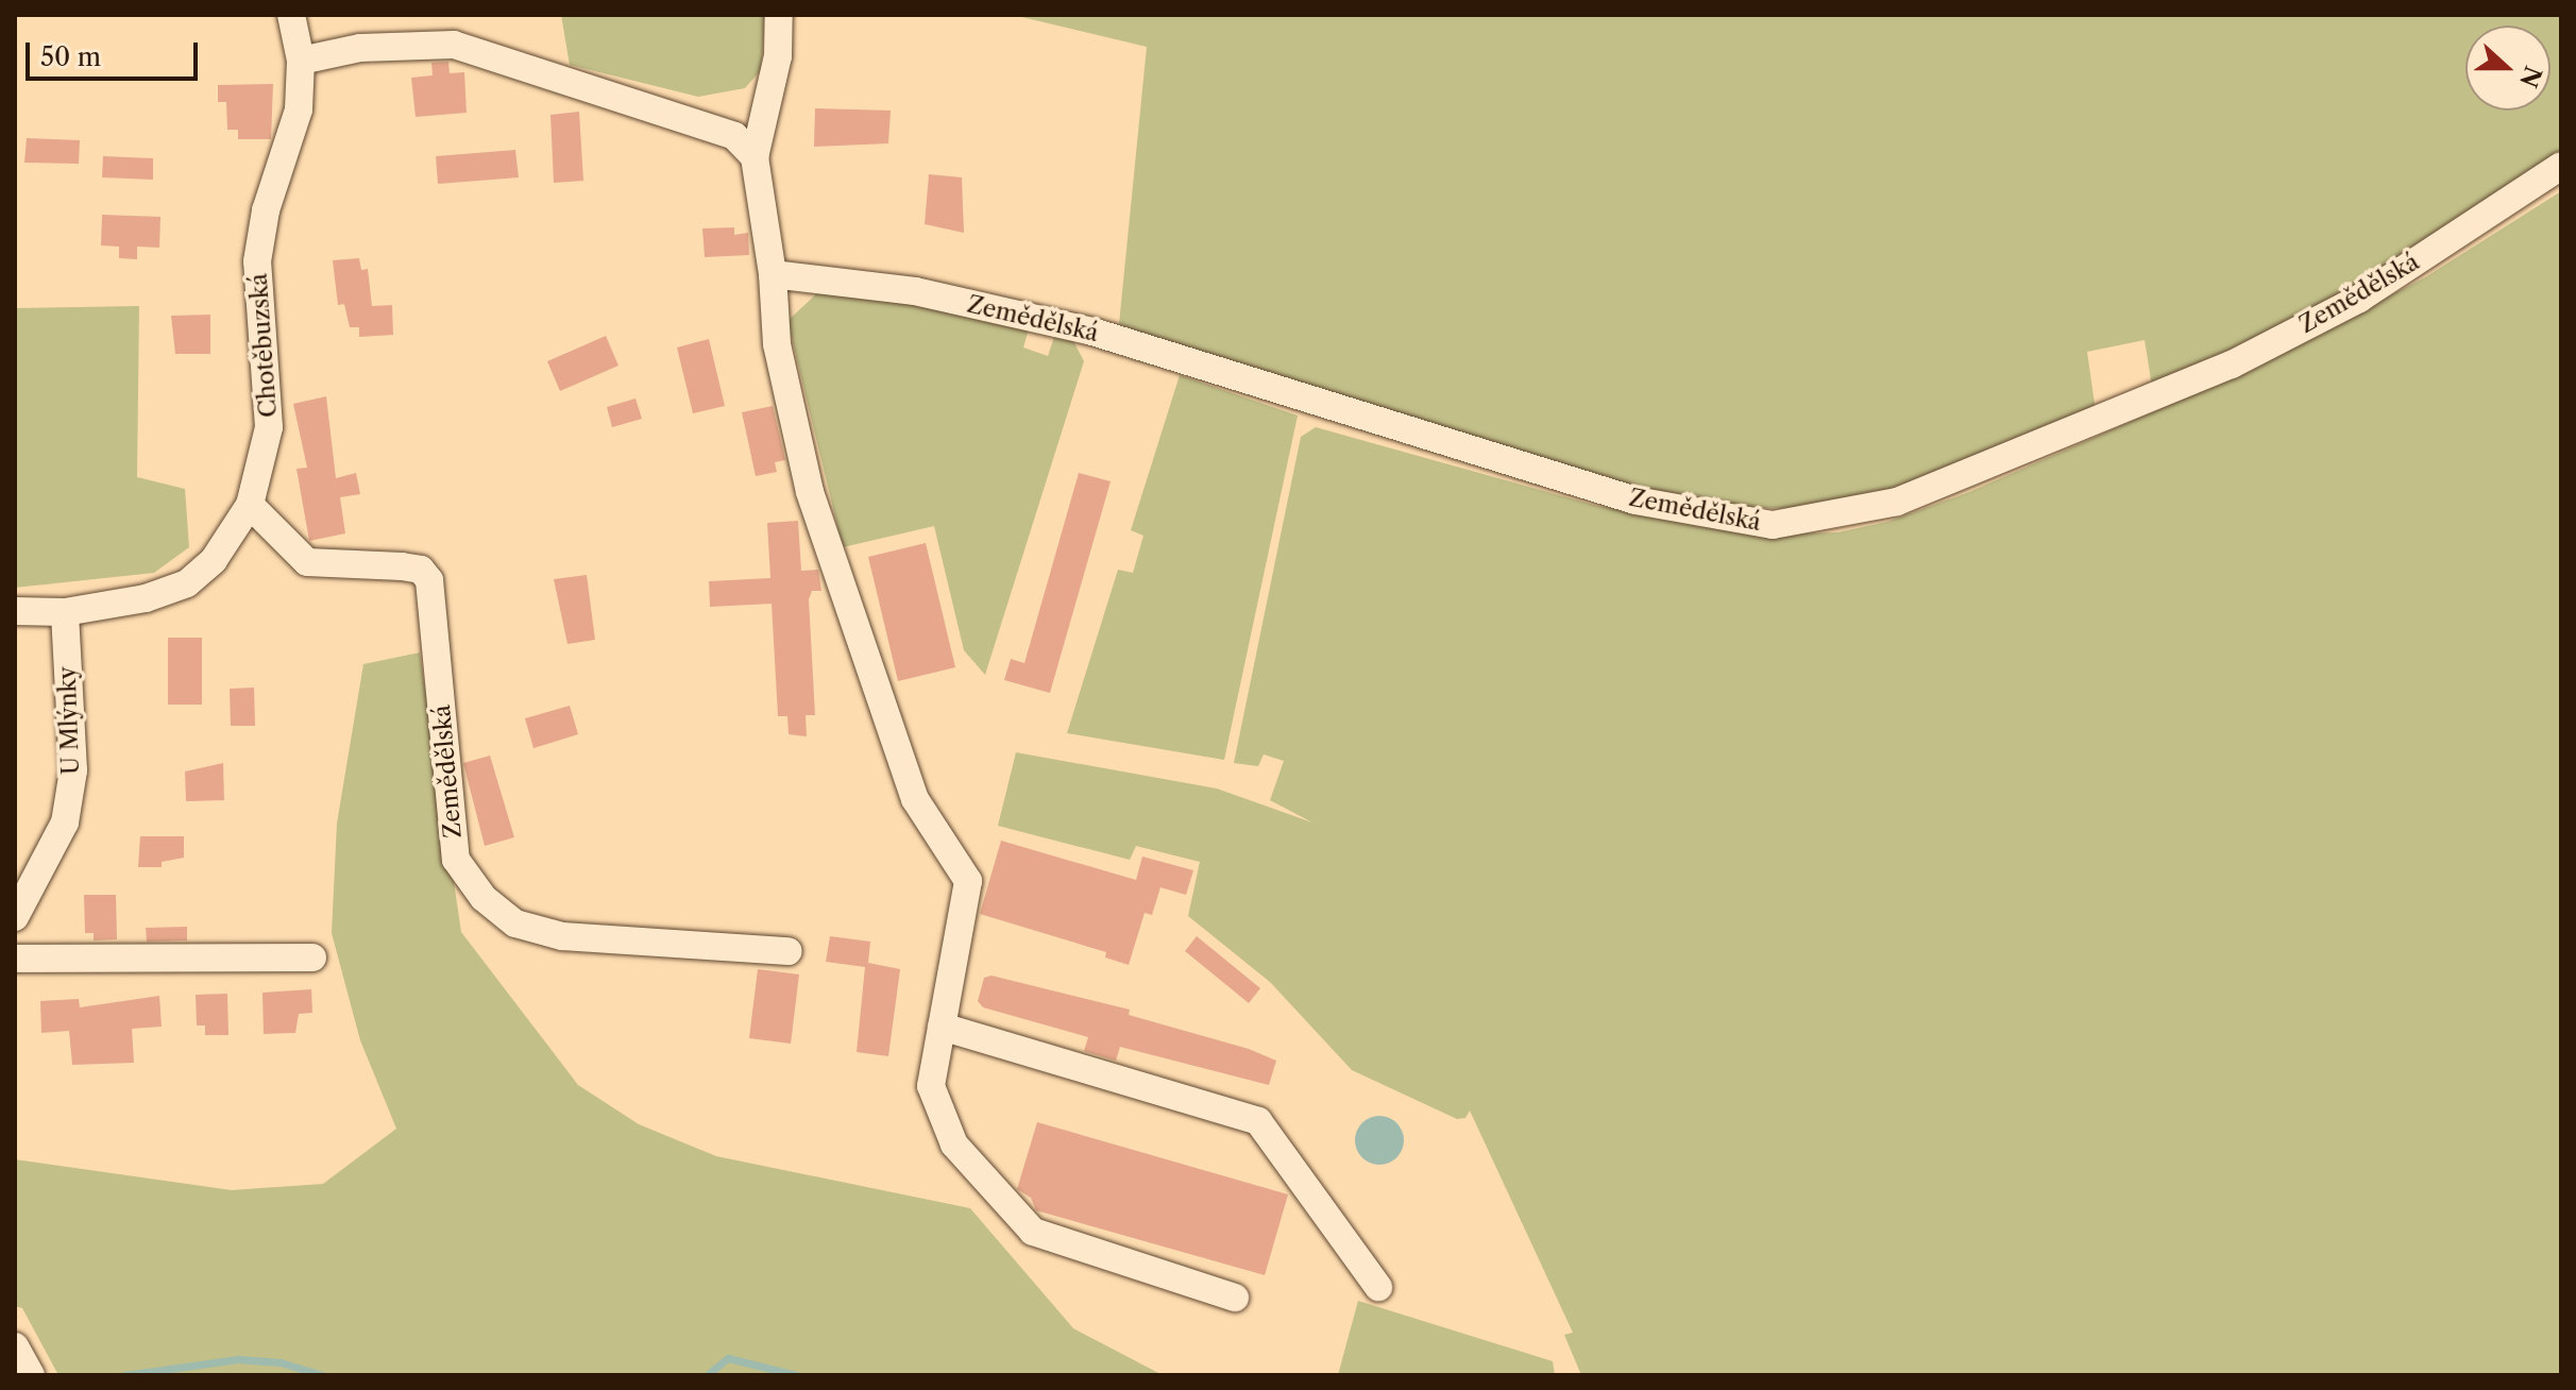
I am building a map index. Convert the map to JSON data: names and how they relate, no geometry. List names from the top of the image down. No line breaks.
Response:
{"streets":{"street":["Zemědělská","Chotěbuzská","U Mlýnky"]},"crossings":[["Zemědělská","Chotěbuzská"],["Chotěbuzská","U Mlýnky"]],"scale_bar":"50 m","north":"right"}
